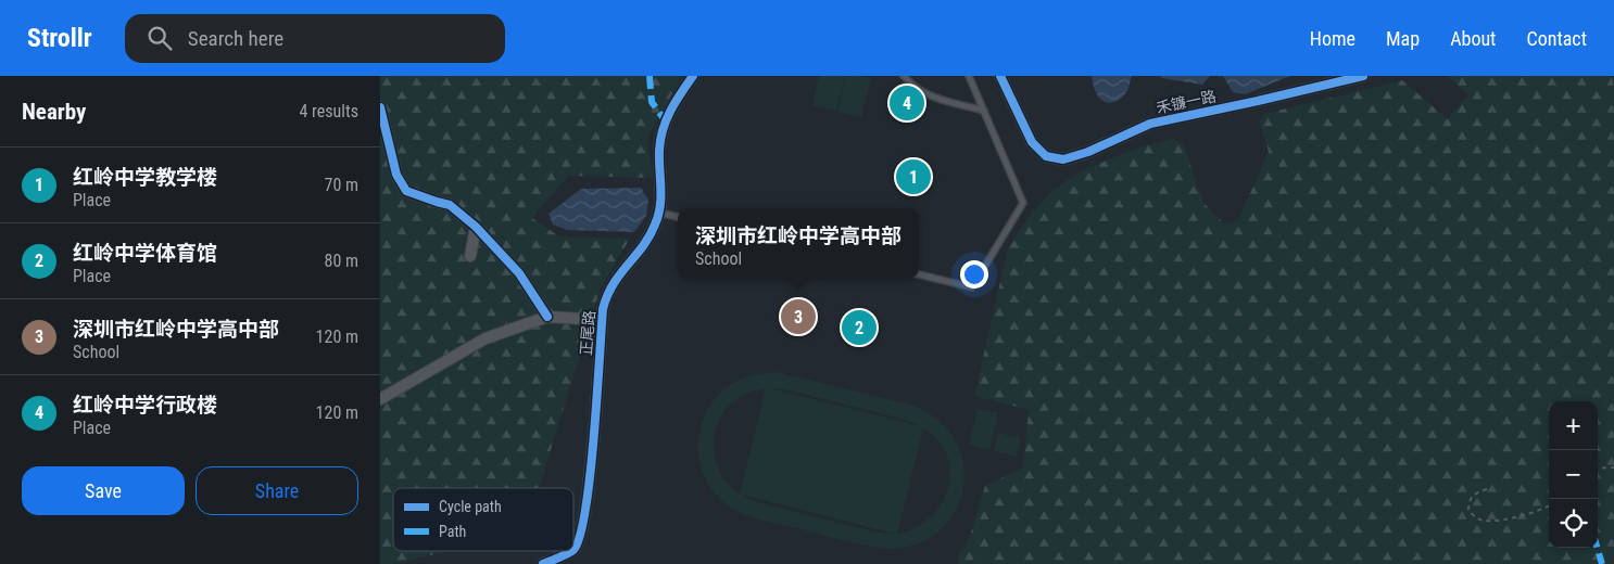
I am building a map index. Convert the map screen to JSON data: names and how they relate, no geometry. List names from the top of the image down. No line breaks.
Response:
{"streets":{"street":["禾镰一路","正尾路"]},"legend":["Cycle path","Path"],"page":{"header":"Strollr","search":"Search here","nav":["Home","Map","About","Contact"],"heading":["Nearby","4 results"],"pins":["4","1","3","2"],"list":[{"mark":"1","name":"红岭中学教学楼","note":"Place","value":"70 m"},{"mark":"2","name":"红岭中学体育馆","note":"Place","value":"80 m"},{"mark":"3","name":"深圳市红岭中学高中部","note":"School","value":"120 m"},{"mark":"4","name":"红岭中学行政楼","note":"Place","value":"120 m"}],"popup":["深圳市红岭中学高中部","School"],"map_buttons":["+","−"],"buttons":["Save","Share"]}}
